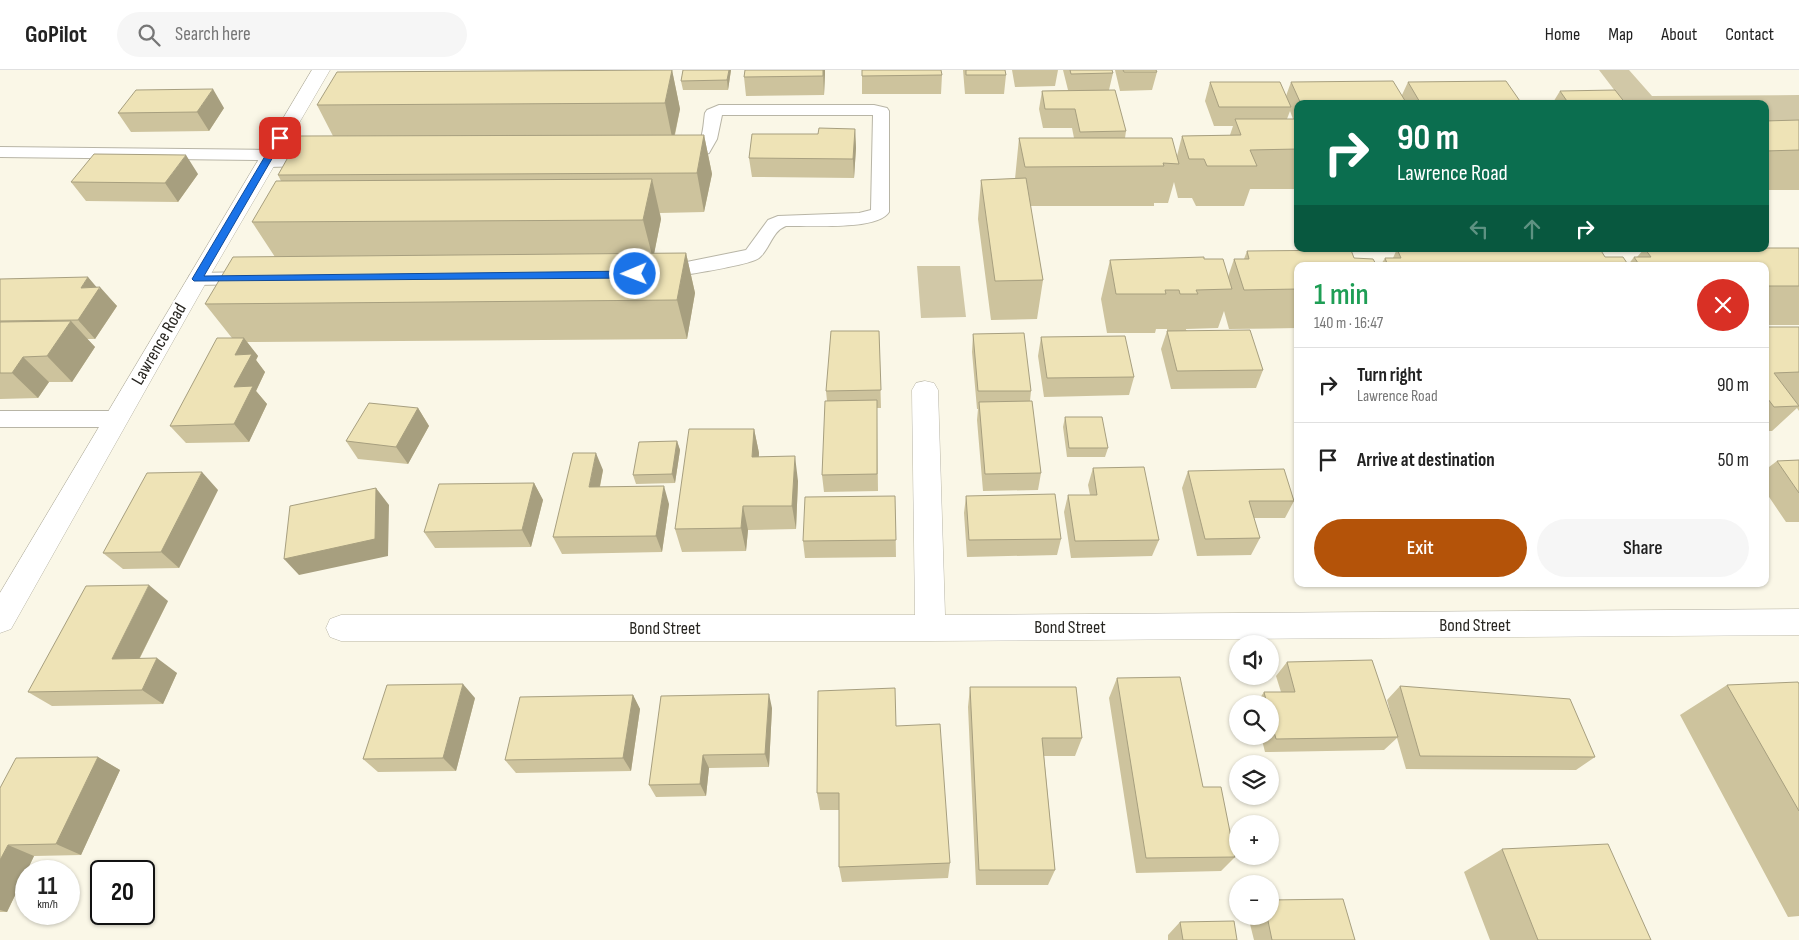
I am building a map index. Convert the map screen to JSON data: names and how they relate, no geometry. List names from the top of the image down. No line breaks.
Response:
{"streets":{"street":["Lawrence Road","Bond Street"]},"page":{"header":"GoPilot","search":"Search here","nav":["Home","Map","About","Contact"],"turn":["90 m","Lawrence Road"],"heading":["1 min","140 m · 16:47"],"list":[{"name":"Turn right","note":"Lawrence Road","value":"90 m"},{"name":"Arrive at destination","value":"50 m"}],"buttons":["Exit","Share"],"map_buttons":["+","−"],"speed":"11 km/h","limit":"20"}}
